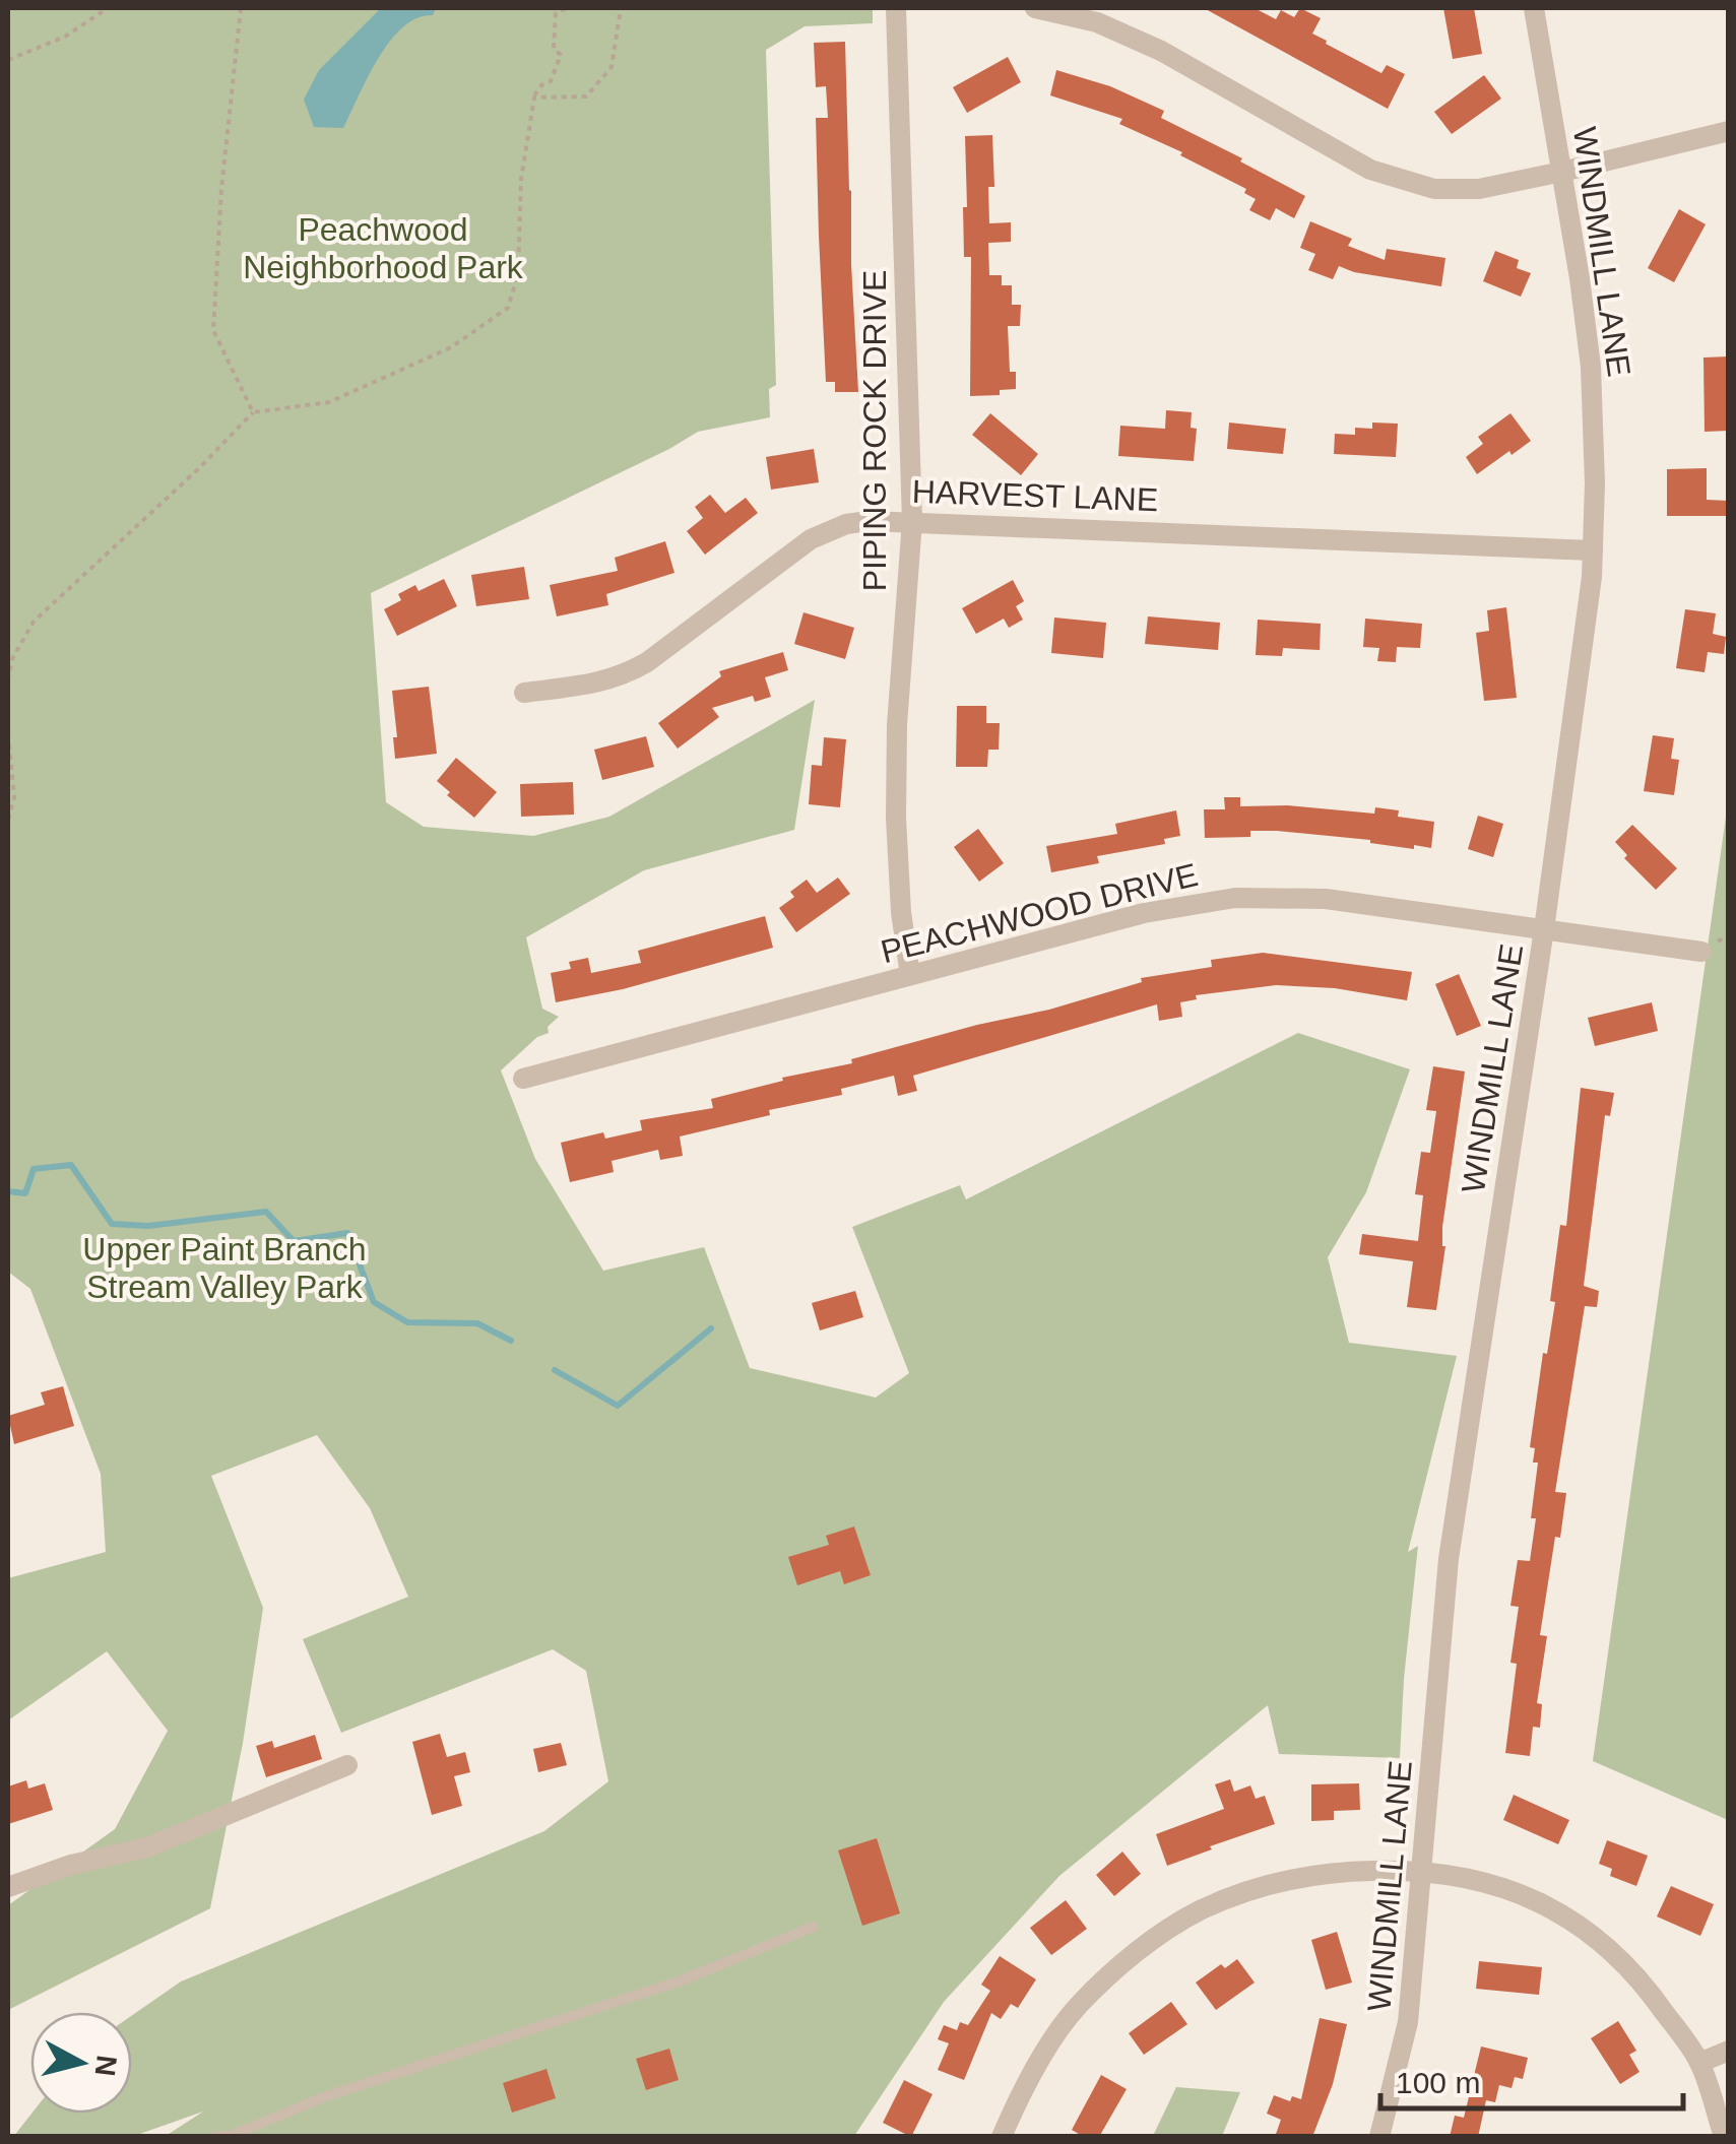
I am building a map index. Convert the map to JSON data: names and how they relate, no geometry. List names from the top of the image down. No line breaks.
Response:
{"streets":{"street":["WINDMILL LANE","PIPING ROCK DRIVE","HARVEST LANE","PEACHWOOD DRIVE"]},"crossings":[["WINDMILL LANE","HARVEST LANE"],["WINDMILL LANE","PEACHWOOD DRIVE"],["PIPING ROCK DRIVE","HARVEST LANE"],["PIPING ROCK DRIVE","PEACHWOOD DRIVE"]],"parks":["Peachwood Neighborhood Park","Upper Paint Branch Stream Valley Park"],"scale_bar":"100 m","north":"right"}
